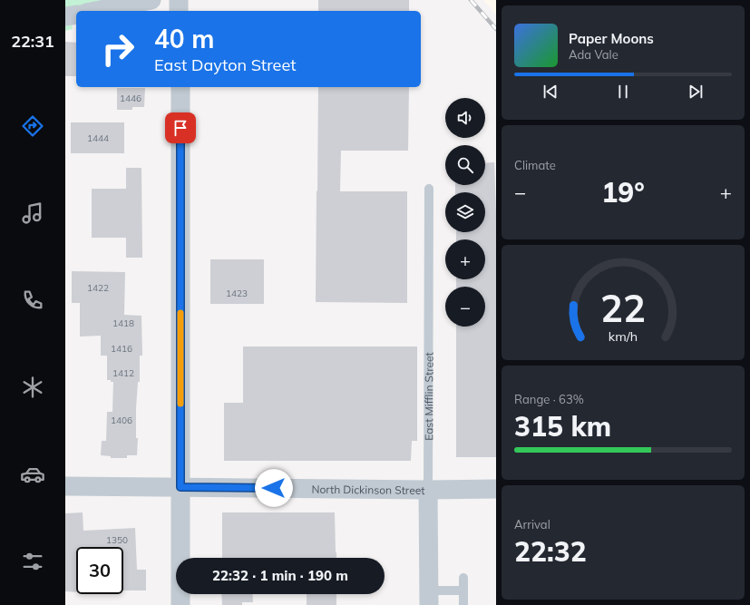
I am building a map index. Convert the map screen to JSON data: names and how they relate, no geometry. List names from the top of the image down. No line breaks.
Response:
{"streets":{"street":["East Mifflin Street","North Dickinson Street"]},"crossings":[["East Mifflin Street","North Dickinson Street"]],"house_numbers":["1446","1444","1422","1423","1418","1416","1412","1406","1350"],"page":{"tabs":"22:31","turn":["40 m","East Dayton Street"],"song":["Paper Moons","Ada Vale"],"map_buttons":["+","−"],"tile":["Climate",["Range · 63%","315 km"],["Arrival","22:32"]],"heat":["−","19°","+"],"limit":"30","trip":"22:32 · 1 min · 190 m","gauge":["22","km/h"]}}
